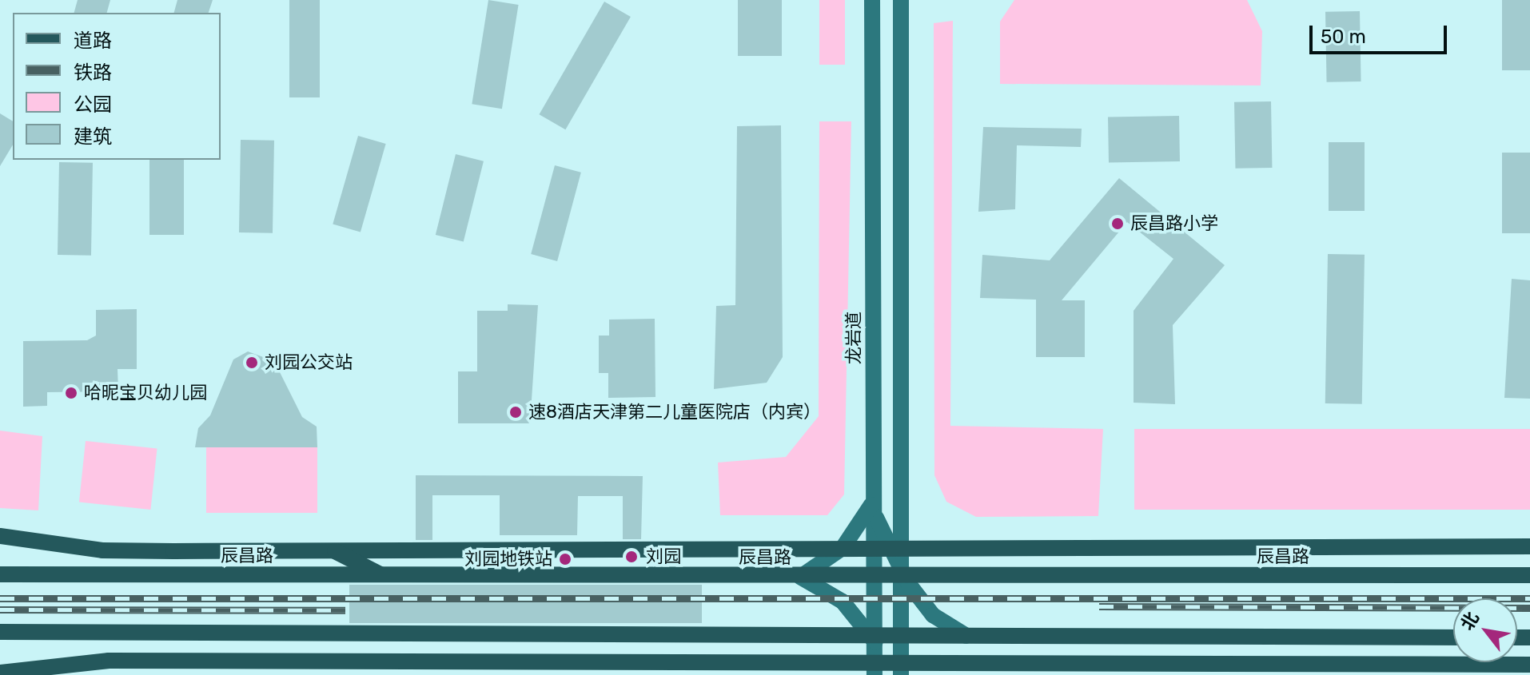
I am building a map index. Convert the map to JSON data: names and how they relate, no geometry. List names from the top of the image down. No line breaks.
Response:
{"streets":{"main road":["龙岩道","辰昌路"]},"places":["辰昌路小学","刘园公交站","哈昵宝贝幼儿园","速8酒店天津第二儿童医院店（内宾）","刘园","刘园地铁站"],"legend":["道路","铁路","公园","建筑"],"scale_bar":"50 m","north":"top left"}
